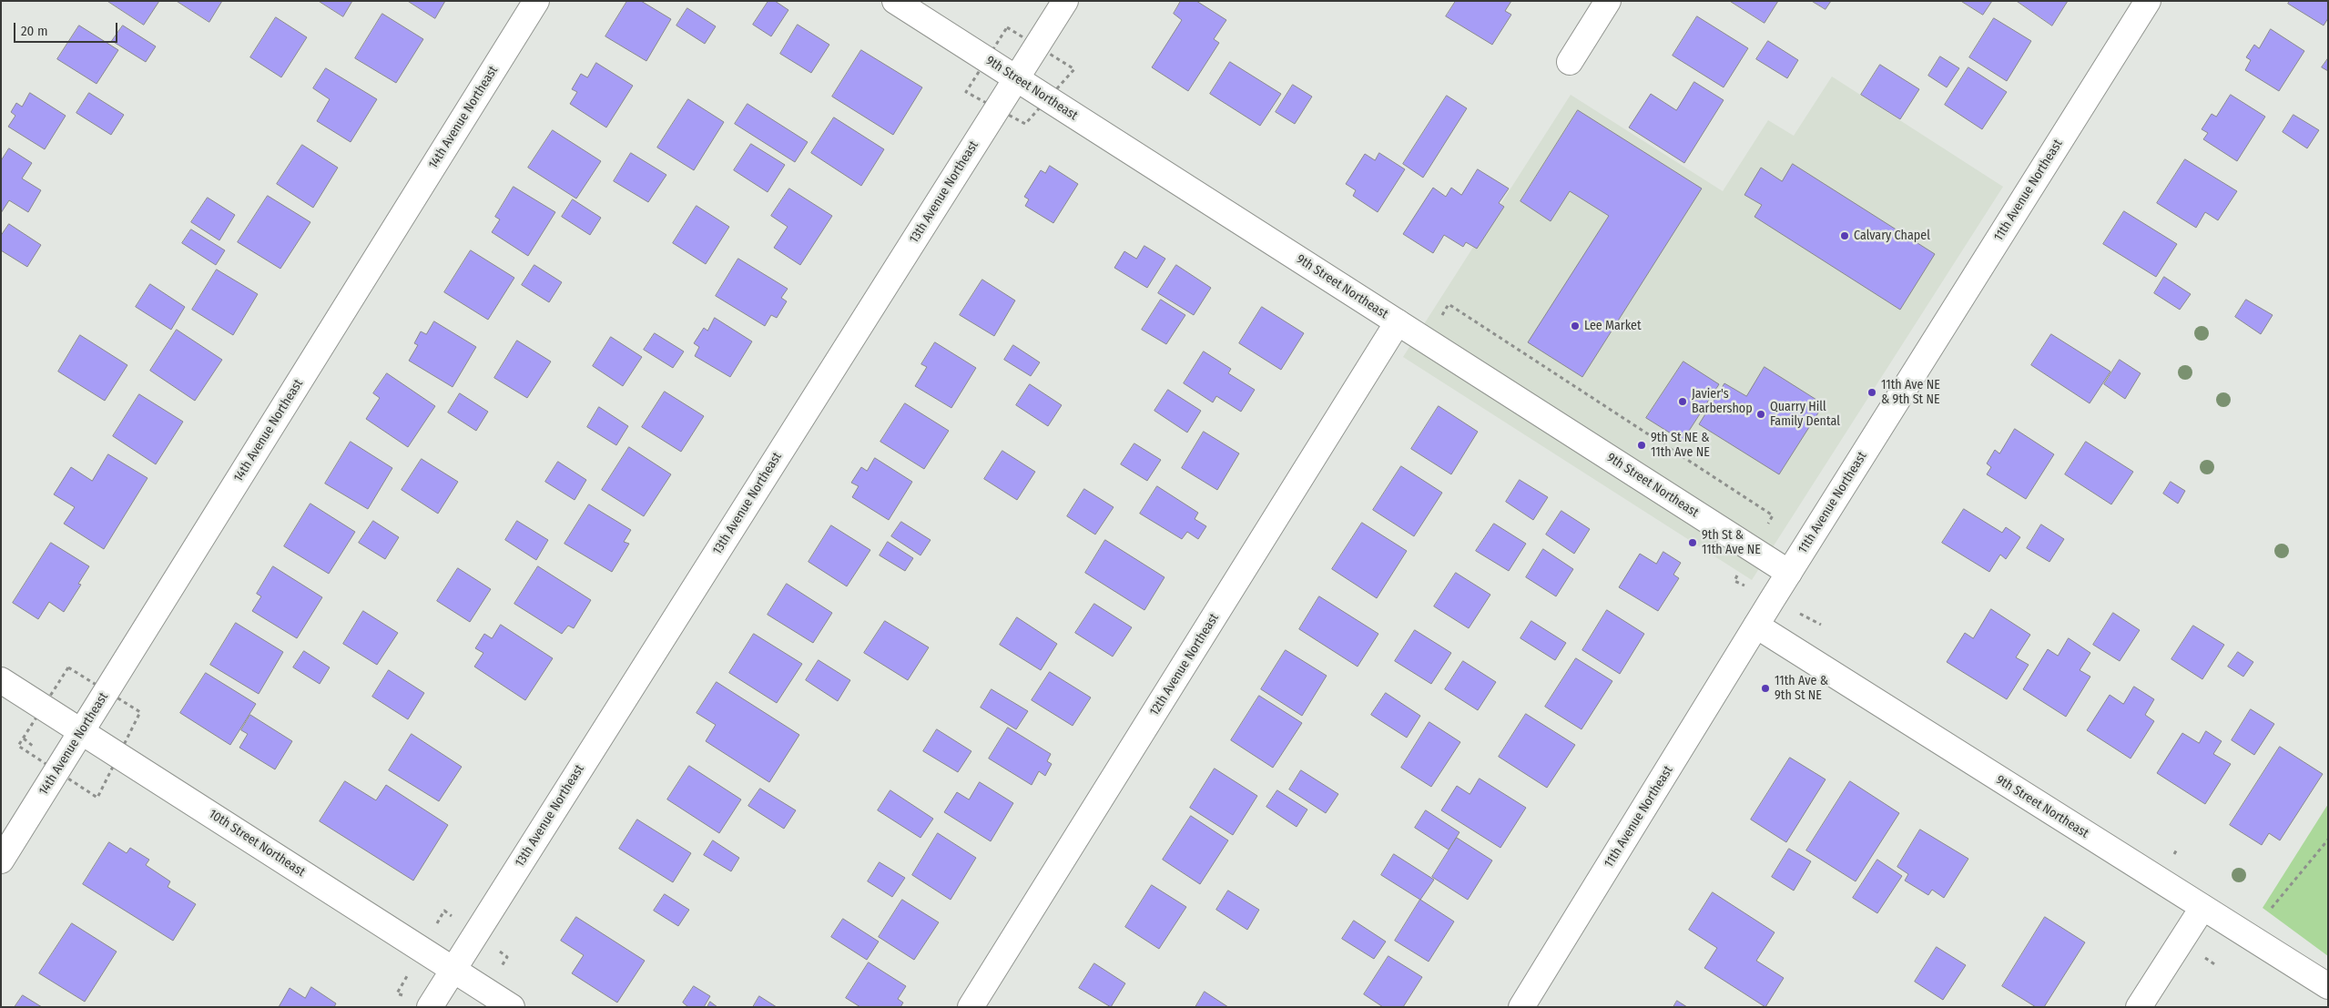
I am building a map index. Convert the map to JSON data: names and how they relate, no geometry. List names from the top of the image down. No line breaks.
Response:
{"streets":{"street":["9th Street Northeast","14th Avenue Northeast","11th Avenue Northeast","13th Avenue Northeast","12th Avenue Northeast","10th Street Northeast"]},"crossings":[["9th Street Northeast","11th Avenue Northeast"],["9th Street Northeast","13th Avenue Northeast"],["9th Street Northeast","12th Avenue Northeast"],["14th Avenue Northeast","10th Street Northeast"],["13th Avenue Northeast","10th Street Northeast"]],"places":["Calvary Chapel","Lee Market","11th Ave NE & 9th St NE","Javier's Barbershop","Quarry Hill Family Dental","9th St NE & 11th Ave NE","9th St & 11th Ave NE","11th Ave & 9th St NE"],"scale_bar":"20 m"}
